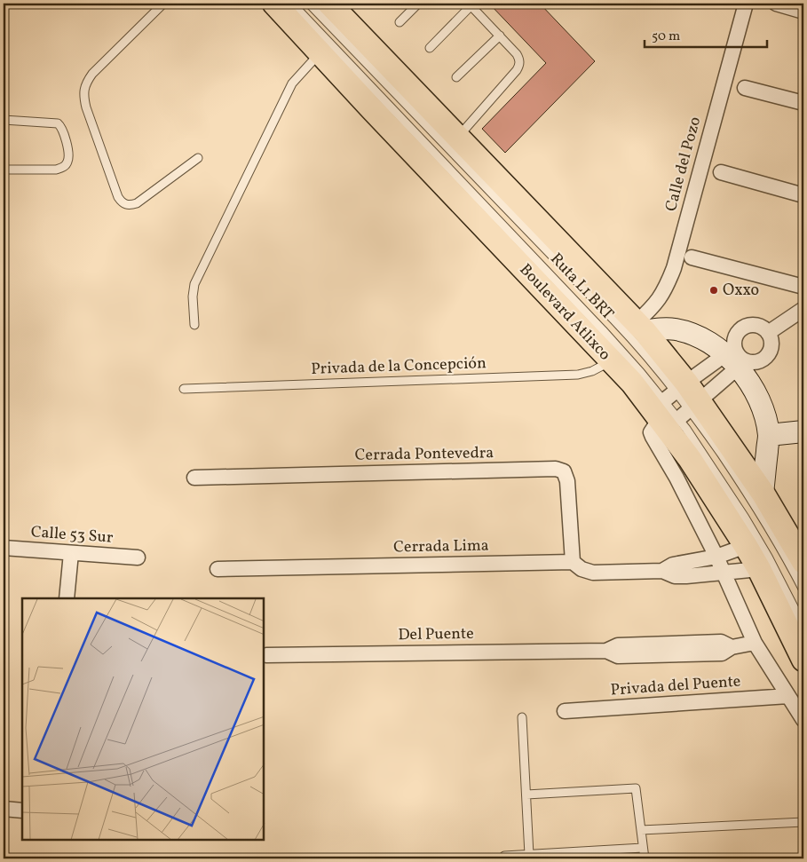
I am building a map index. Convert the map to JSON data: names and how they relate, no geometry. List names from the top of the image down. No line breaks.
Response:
{"streets":{"main road":["Boulevard Atlixco"],"street":["Calle del Pozo","Cerrada Pontevedra","Calle 53 Sur","Cerrada Lima","Del Puente","Privada del Puente"],"lane":["Ruta L1 BRT","Privada de la Concepción"]},"crossings":[["Calle del Pozo","Boulevard Atlixco"],["Ruta L1 BRT","Boulevard Atlixco"],["Boulevard Atlixco","Privada de la Concepción"],["Boulevard Atlixco","Cerrada Lima"],["Cerrada Pontevedra","Cerrada Lima"]],"places":["Oxxo"],"scale_bar":"50 m"}
